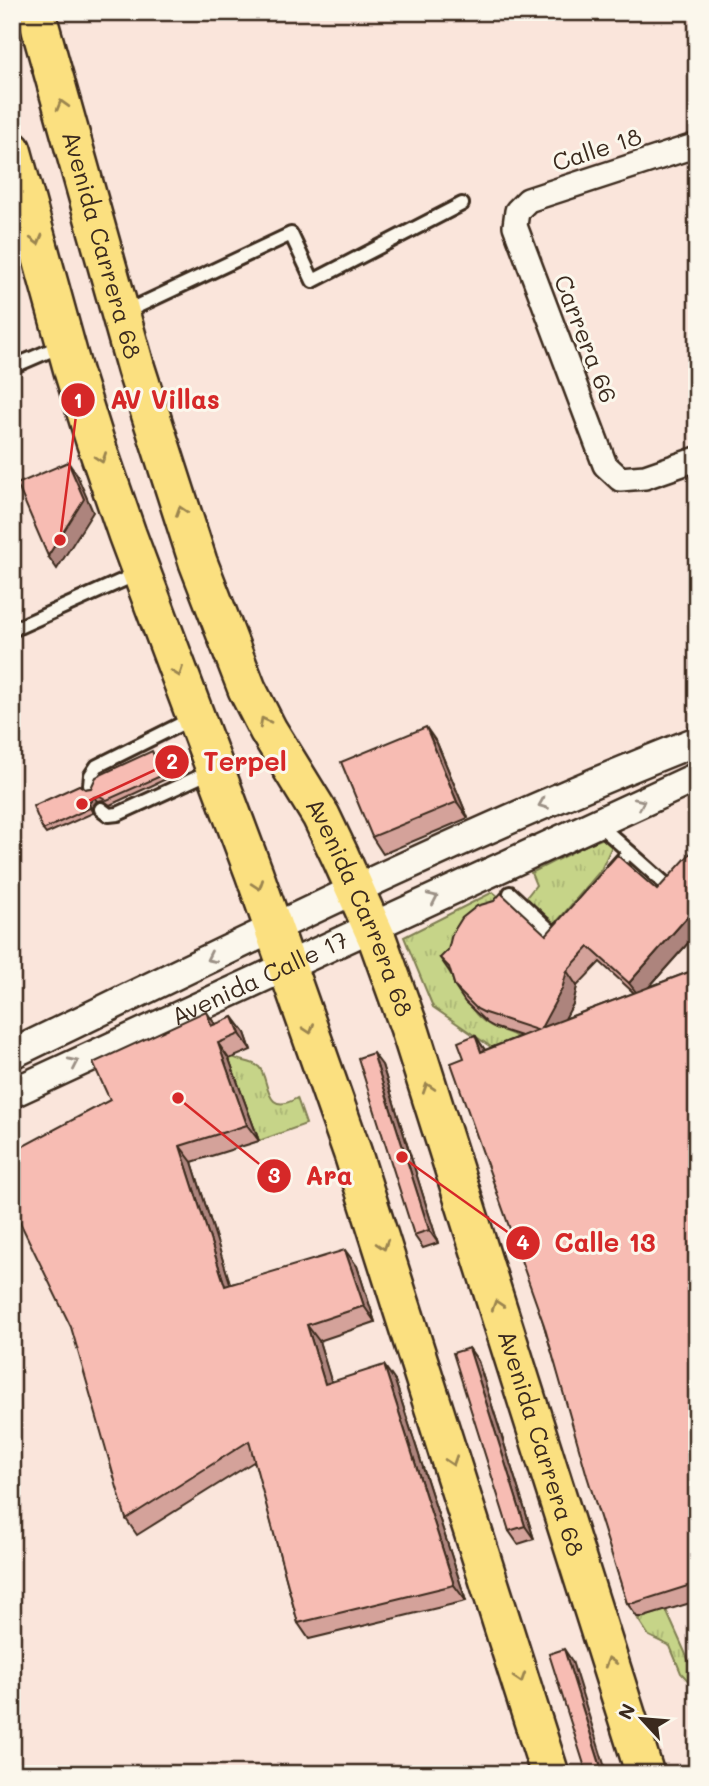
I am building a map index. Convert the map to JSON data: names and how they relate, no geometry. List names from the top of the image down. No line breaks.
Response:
{"streets":{"main road":["Avenida Carrera 68"],"street":["Calle 18","Carrera 66","Avenida Calle 17"]},"crossings":[["Calle 18","Carrera 66"],["Avenida Carrera 68","Avenida Calle 17"]],"places":["AV Villas","Terpel","Ara","Calle 13"],"north":"top left"}
